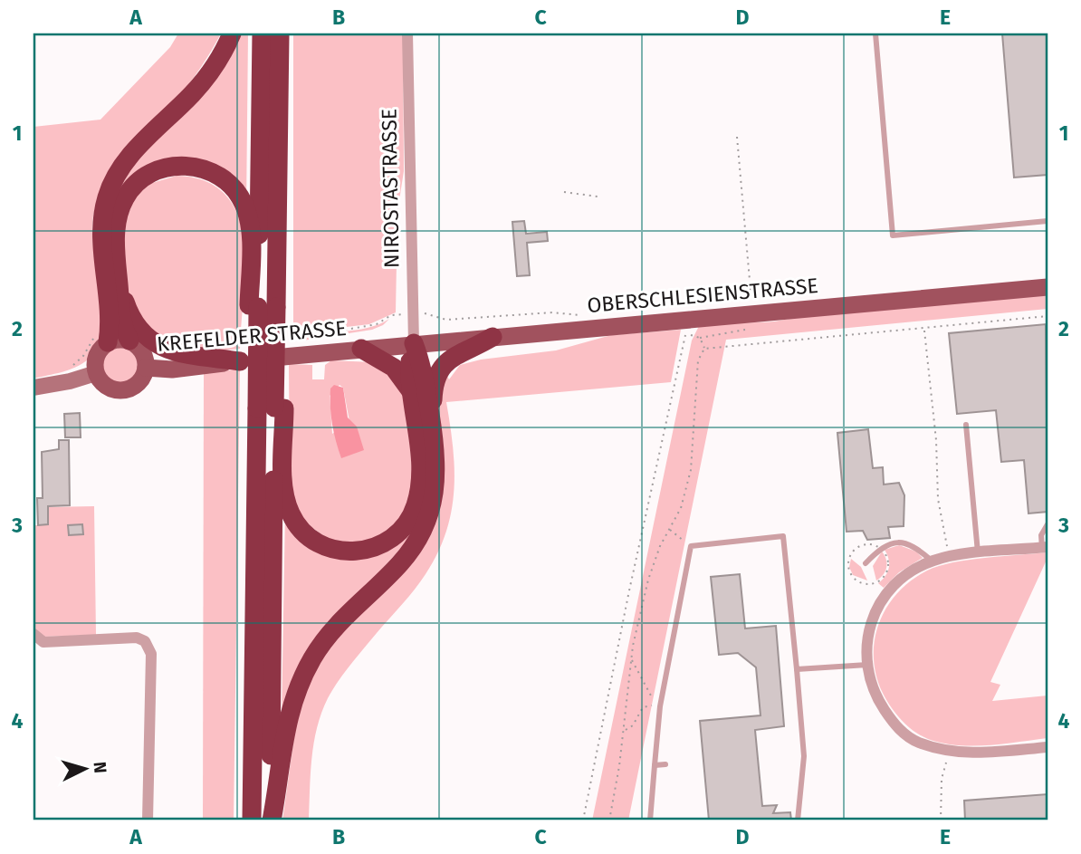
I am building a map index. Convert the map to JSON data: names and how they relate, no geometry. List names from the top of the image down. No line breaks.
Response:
{"streets":{"main road":["OBERSCHLESIENSTRASSE","KREFELDER STRASSE"],"street":["NIROSTASTRASSE"]},"crossings":[["NIROSTASTRASSE","OBERSCHLESIENSTRASSE"],["OBERSCHLESIENSTRASSE","KREFELDER STRASSE"]],"north":"right","grid":{"columns":["A","B","C","D","E"],"rows":["1","2","3","4"]}}
